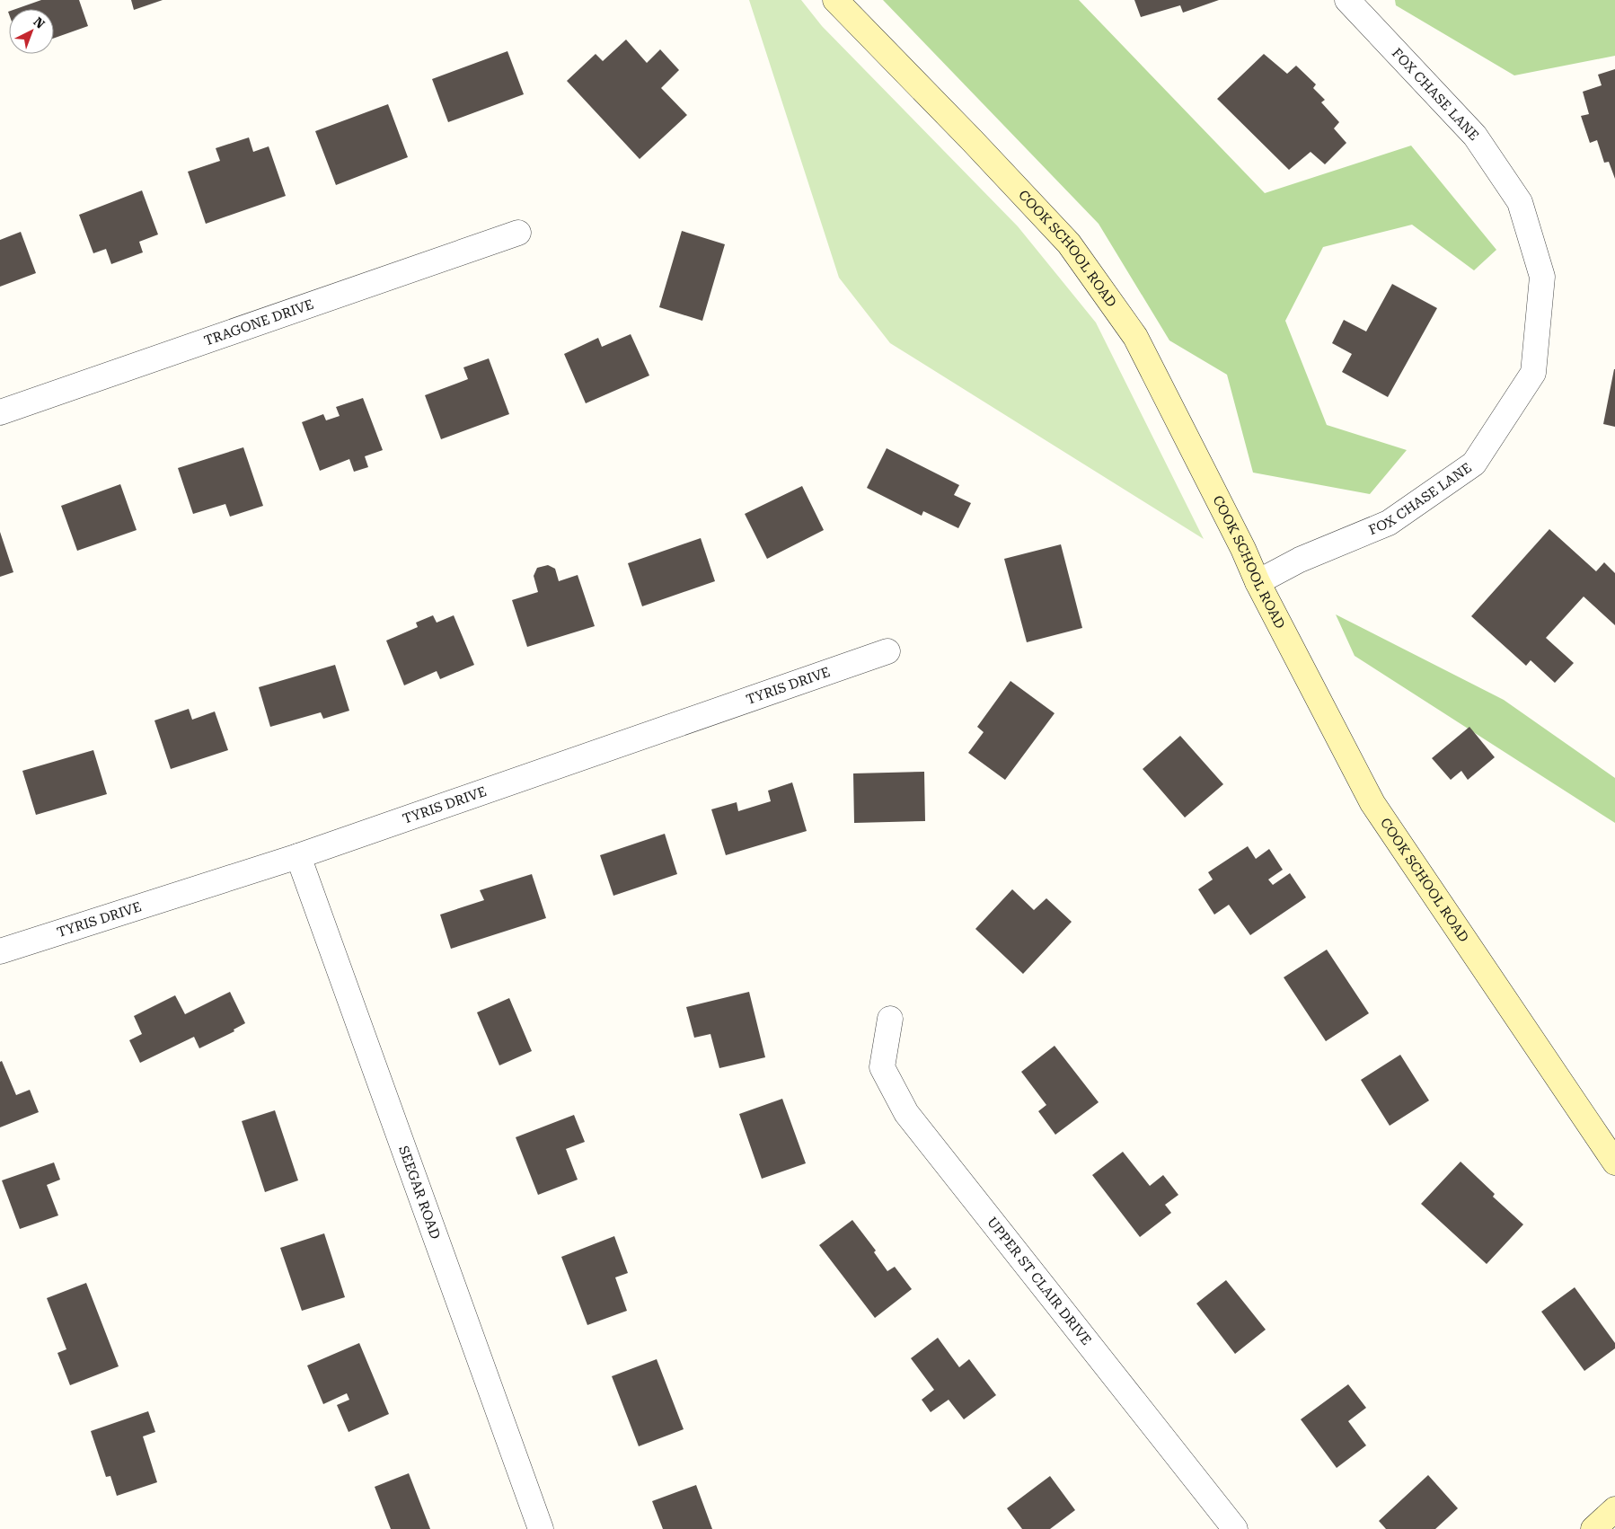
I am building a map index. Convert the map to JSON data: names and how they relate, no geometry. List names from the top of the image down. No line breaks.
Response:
{"streets":{"street":["FOX CHASE LANE","COOK SCHOOL ROAD","TRAGONE DRIVE","TYRIS DRIVE","SEEGAR ROAD","UPPER ST CLAIR DRIVE"]},"crossings":[["FOX CHASE LANE","COOK SCHOOL ROAD"],["TYRIS DRIVE","SEEGAR ROAD"]],"north":"top right"}
